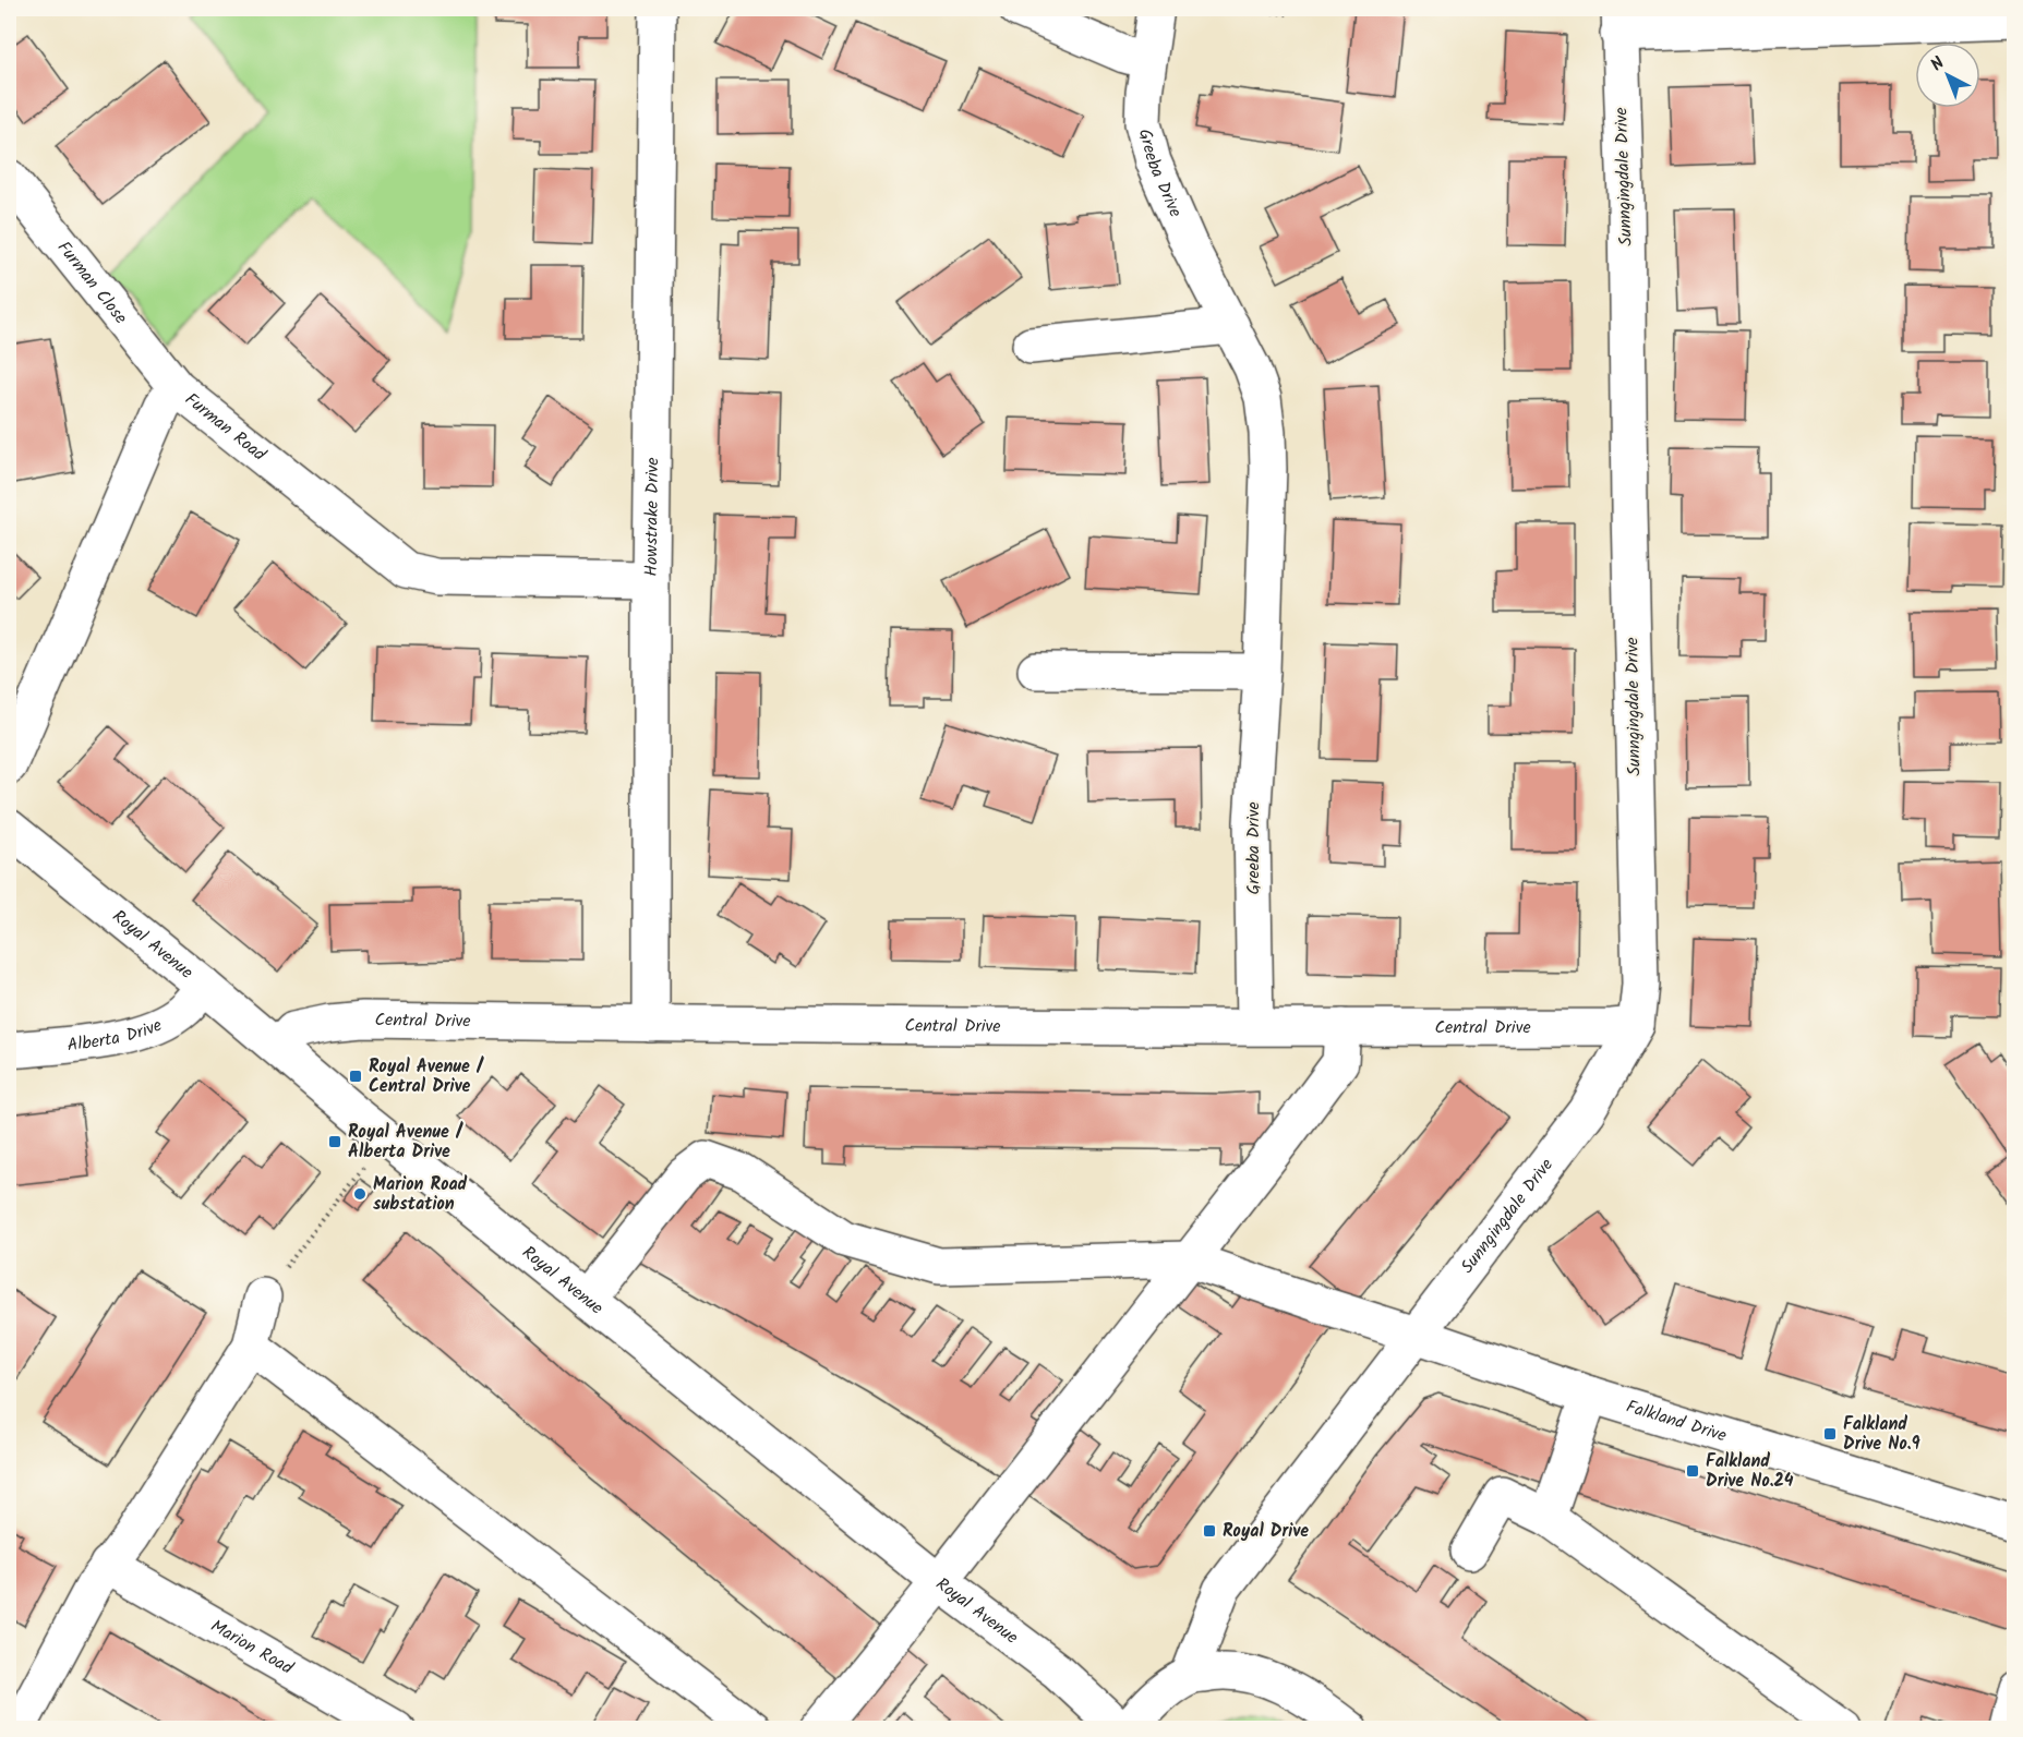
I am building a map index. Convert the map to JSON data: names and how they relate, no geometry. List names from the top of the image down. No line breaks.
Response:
{"streets":{"street":["Greeba Drive","Sunngingdale Drive","Furman Close","Furman Road","Howstrake Drive","Royal Avenue","Central Drive","Alberta Drive","Falkland Drive","Marion Road"]},"crossings":[["Greeba Drive","Central Drive"],["Sunngingdale Drive","Central Drive"],["Sunngingdale Drive","Falkland Drive"],["Furman Close","Furman Road"],["Furman Road","Howstrake Drive"],["Howstrake Drive","Central Drive"],["Royal Avenue","Central Drive"],["Royal Avenue","Alberta Drive"]],"places":{"transit":["Royal Avenue / Central Drive","Royal Avenue / Alberta Drive","Falkland Drive No.9","Falkland Drive No.24","Royal Drive"],"other":["Marion Road substation"]},"north":"top left"}
